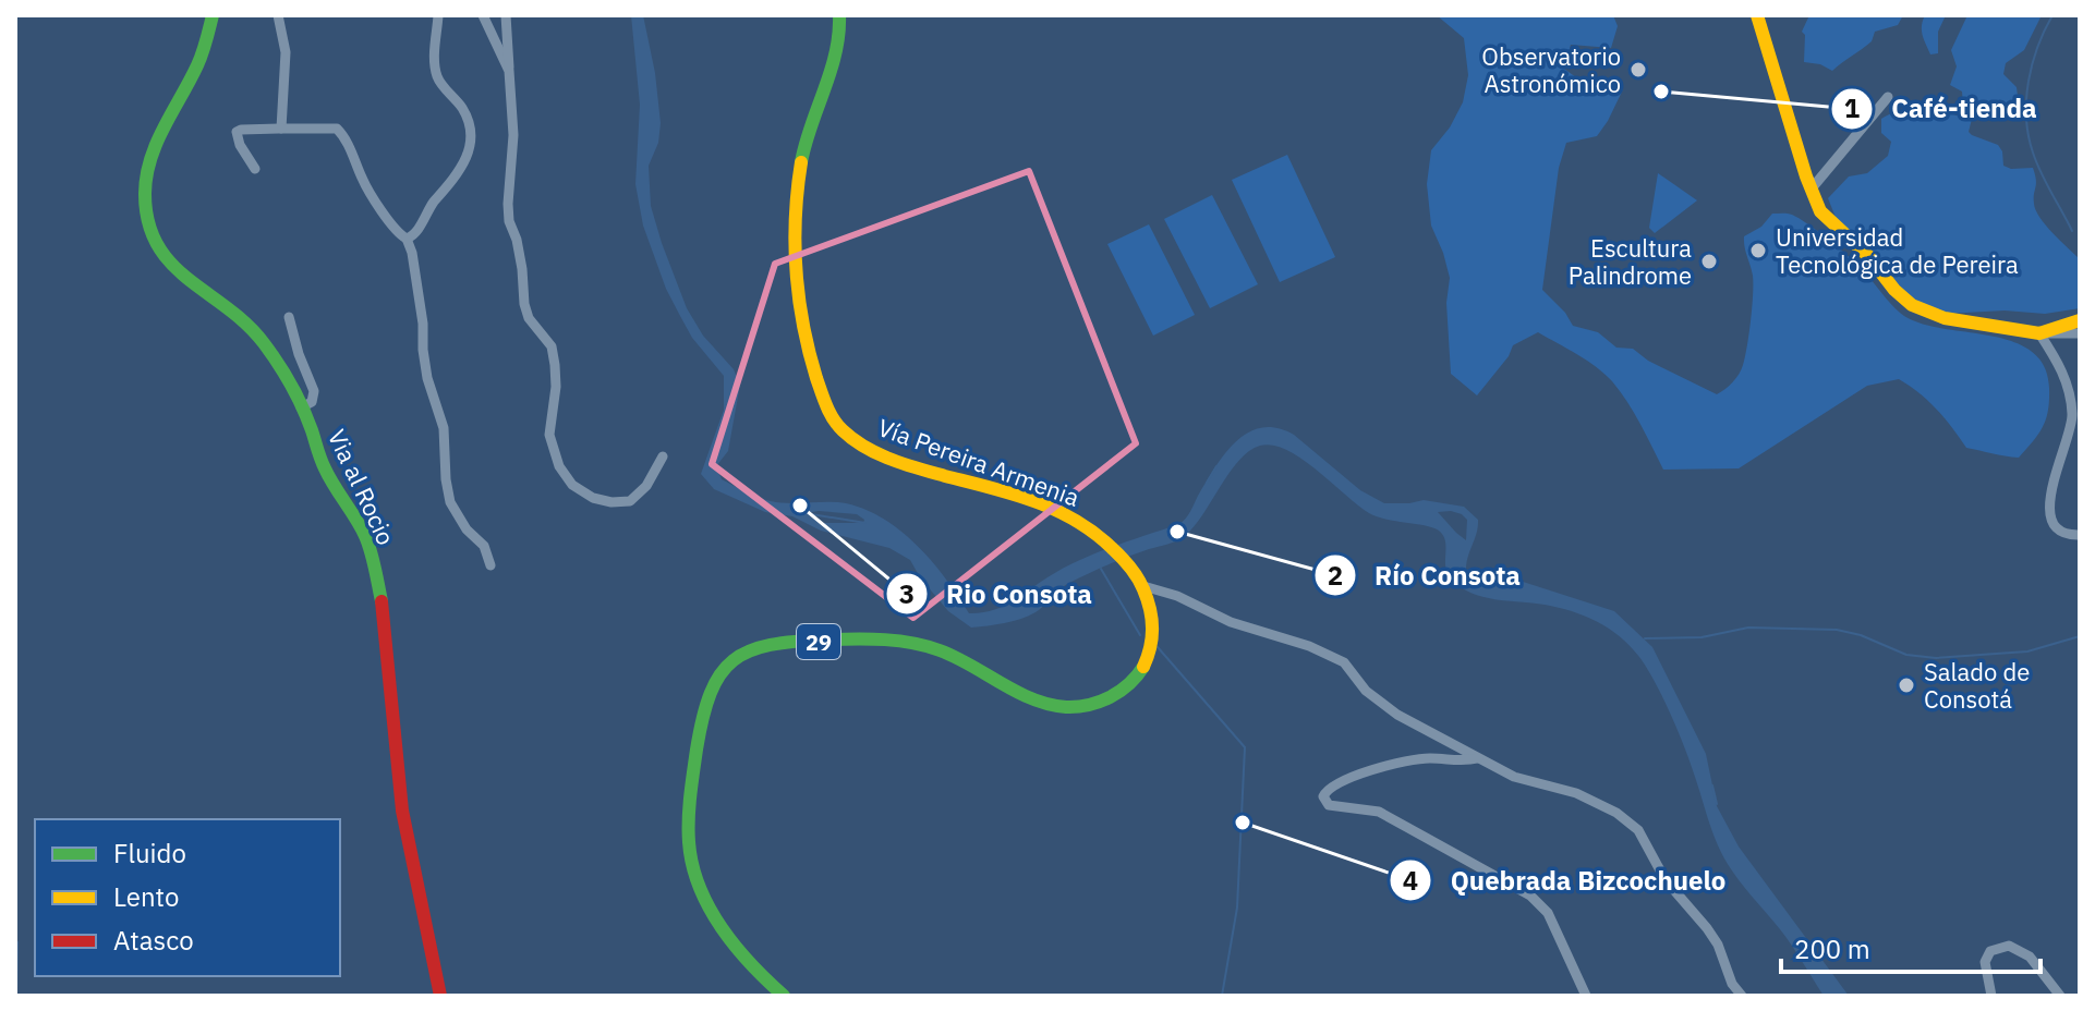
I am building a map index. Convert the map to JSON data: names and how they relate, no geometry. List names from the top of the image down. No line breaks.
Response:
{"streets":{"main road":["Vía Pereira Armenia","Via al Rocio","29"]},"crossings":[["Vía Pereira Armenia","29"]],"places":["Observatorio Astronómico","Café-tienda","Universidad Tecnológica de Pereira","Escultura Palindrome","Rio Consota","Río Consota","Salado de Consotá","Quebrada Bizcochuelo"],"legend":["Fluido","Lento","Atasco"],"scale_bar":"200 m"}
